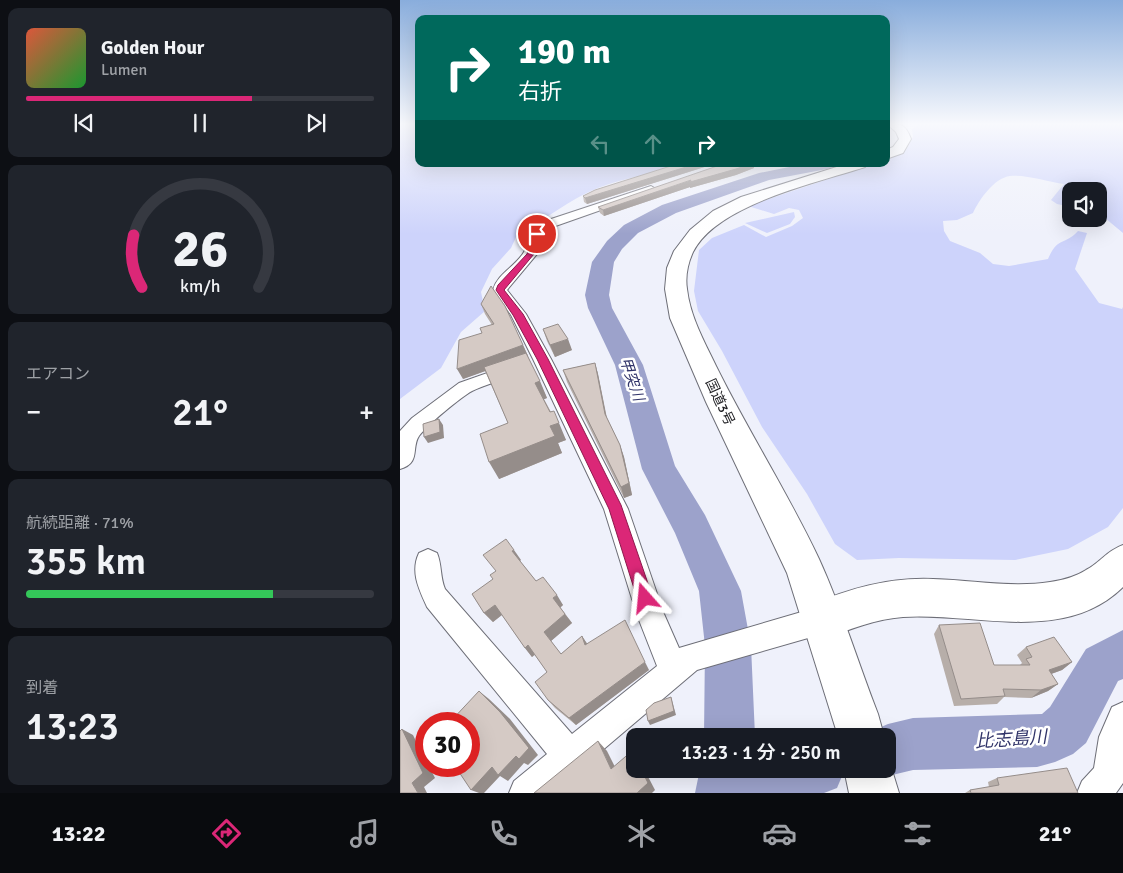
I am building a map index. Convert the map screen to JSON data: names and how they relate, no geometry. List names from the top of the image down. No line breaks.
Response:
{"streets":{"main road":["国道3号"]},"water":["甲突川","比志島川"],"page":{"turn":["190 m","右折"],"song":["Golden Hour","Lumen"],"tile":["エアコン",["航続距離 · 71%","355 km"],["到着","13:23"]],"heat":["−","21°","+"],"limit":"30","trip":"13:23 · 1 分 · 250 m","tabs":["13:22","21°"],"gauge":["26","km/h"]}}
